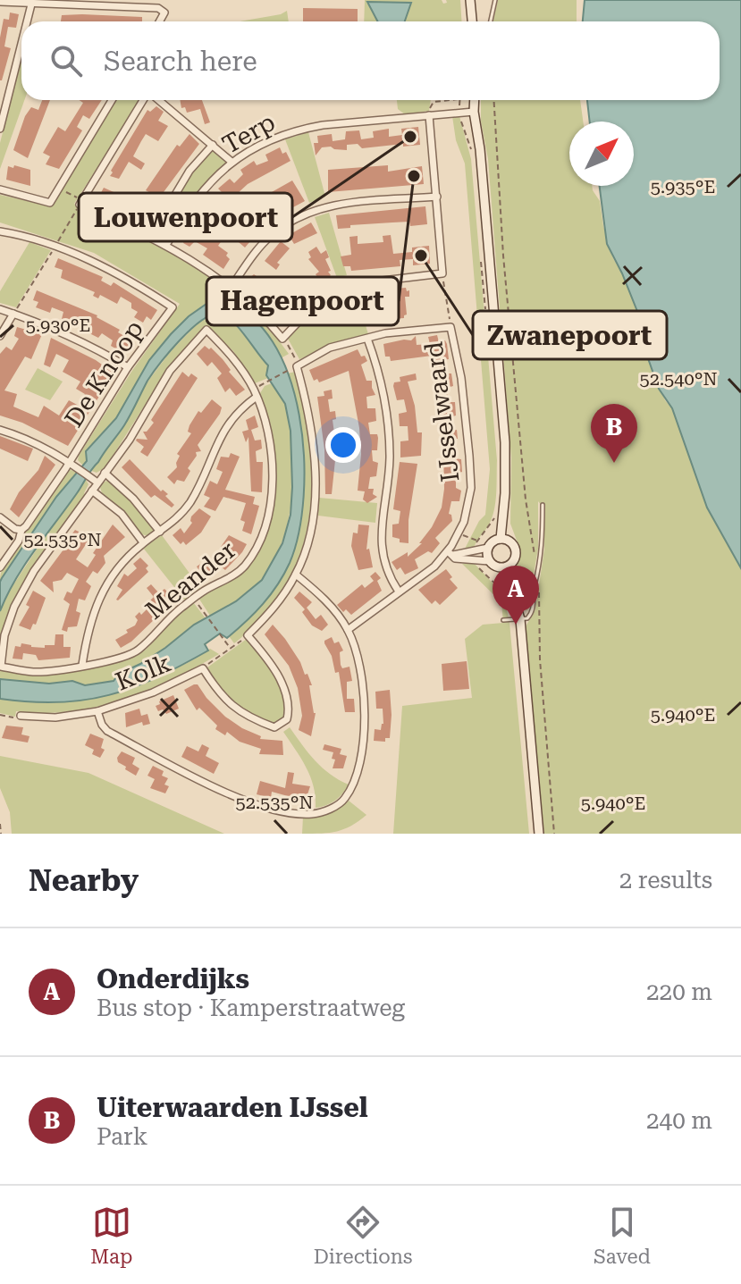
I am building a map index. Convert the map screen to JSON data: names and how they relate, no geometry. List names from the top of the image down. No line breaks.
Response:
{"streets":{"street":["Terp","De Knoop","IJsselwaard","Meander","Kolk"]},"places":["Louwenpoort","Hagenpoort","Zwanepoort"],"north":"top right","page":{"search":"Search here","pins":["B","A"],"heading":["Nearby","2 results"],"list":[{"mark":"A","name":"Onderdijks","note":"Bus stop · Kamperstraatweg","value":"220 m"},{"mark":"B","name":"Uiterwaarden IJssel","note":"Park","value":"240 m"}],"nav":["Map","Directions","Saved"]},"coordinates":["5.935°E","5.930°E","52.540°N","52.535°N","5.940°E"]}
